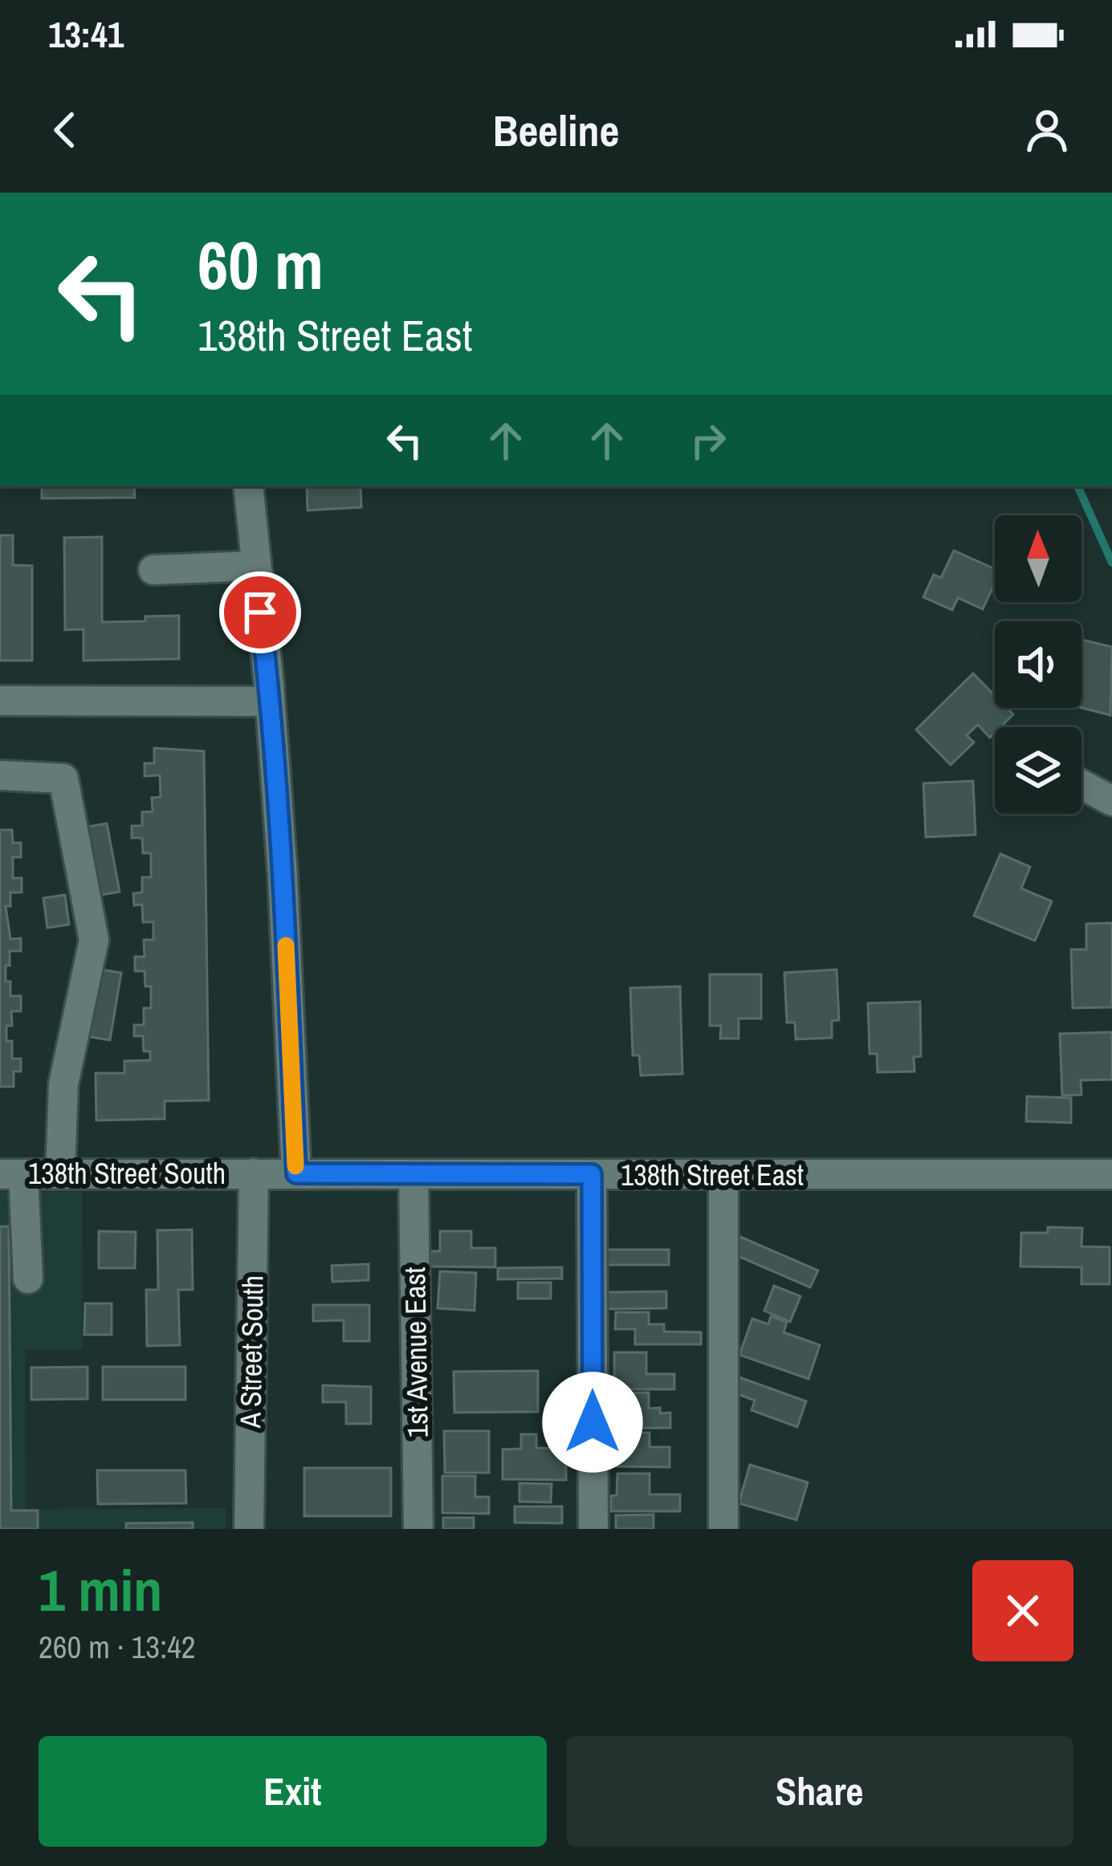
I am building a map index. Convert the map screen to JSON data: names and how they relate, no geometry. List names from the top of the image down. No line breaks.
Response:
{"streets":{"street":["138th Street South","138th Street East","A Street South","1st Avenue East"]},"crossings":[["138th Street South","138th Street East"],["138th Street South","A Street South"],["138th Street East","A Street South"],["138th Street East","1st Avenue East"]],"north":"top","page":{"status":"13:41","header":"Beeline","turn":["60 m","138th Street East"],"heading":["1 min","260 m · 13:42"],"buttons":["Exit","Share"]}}
